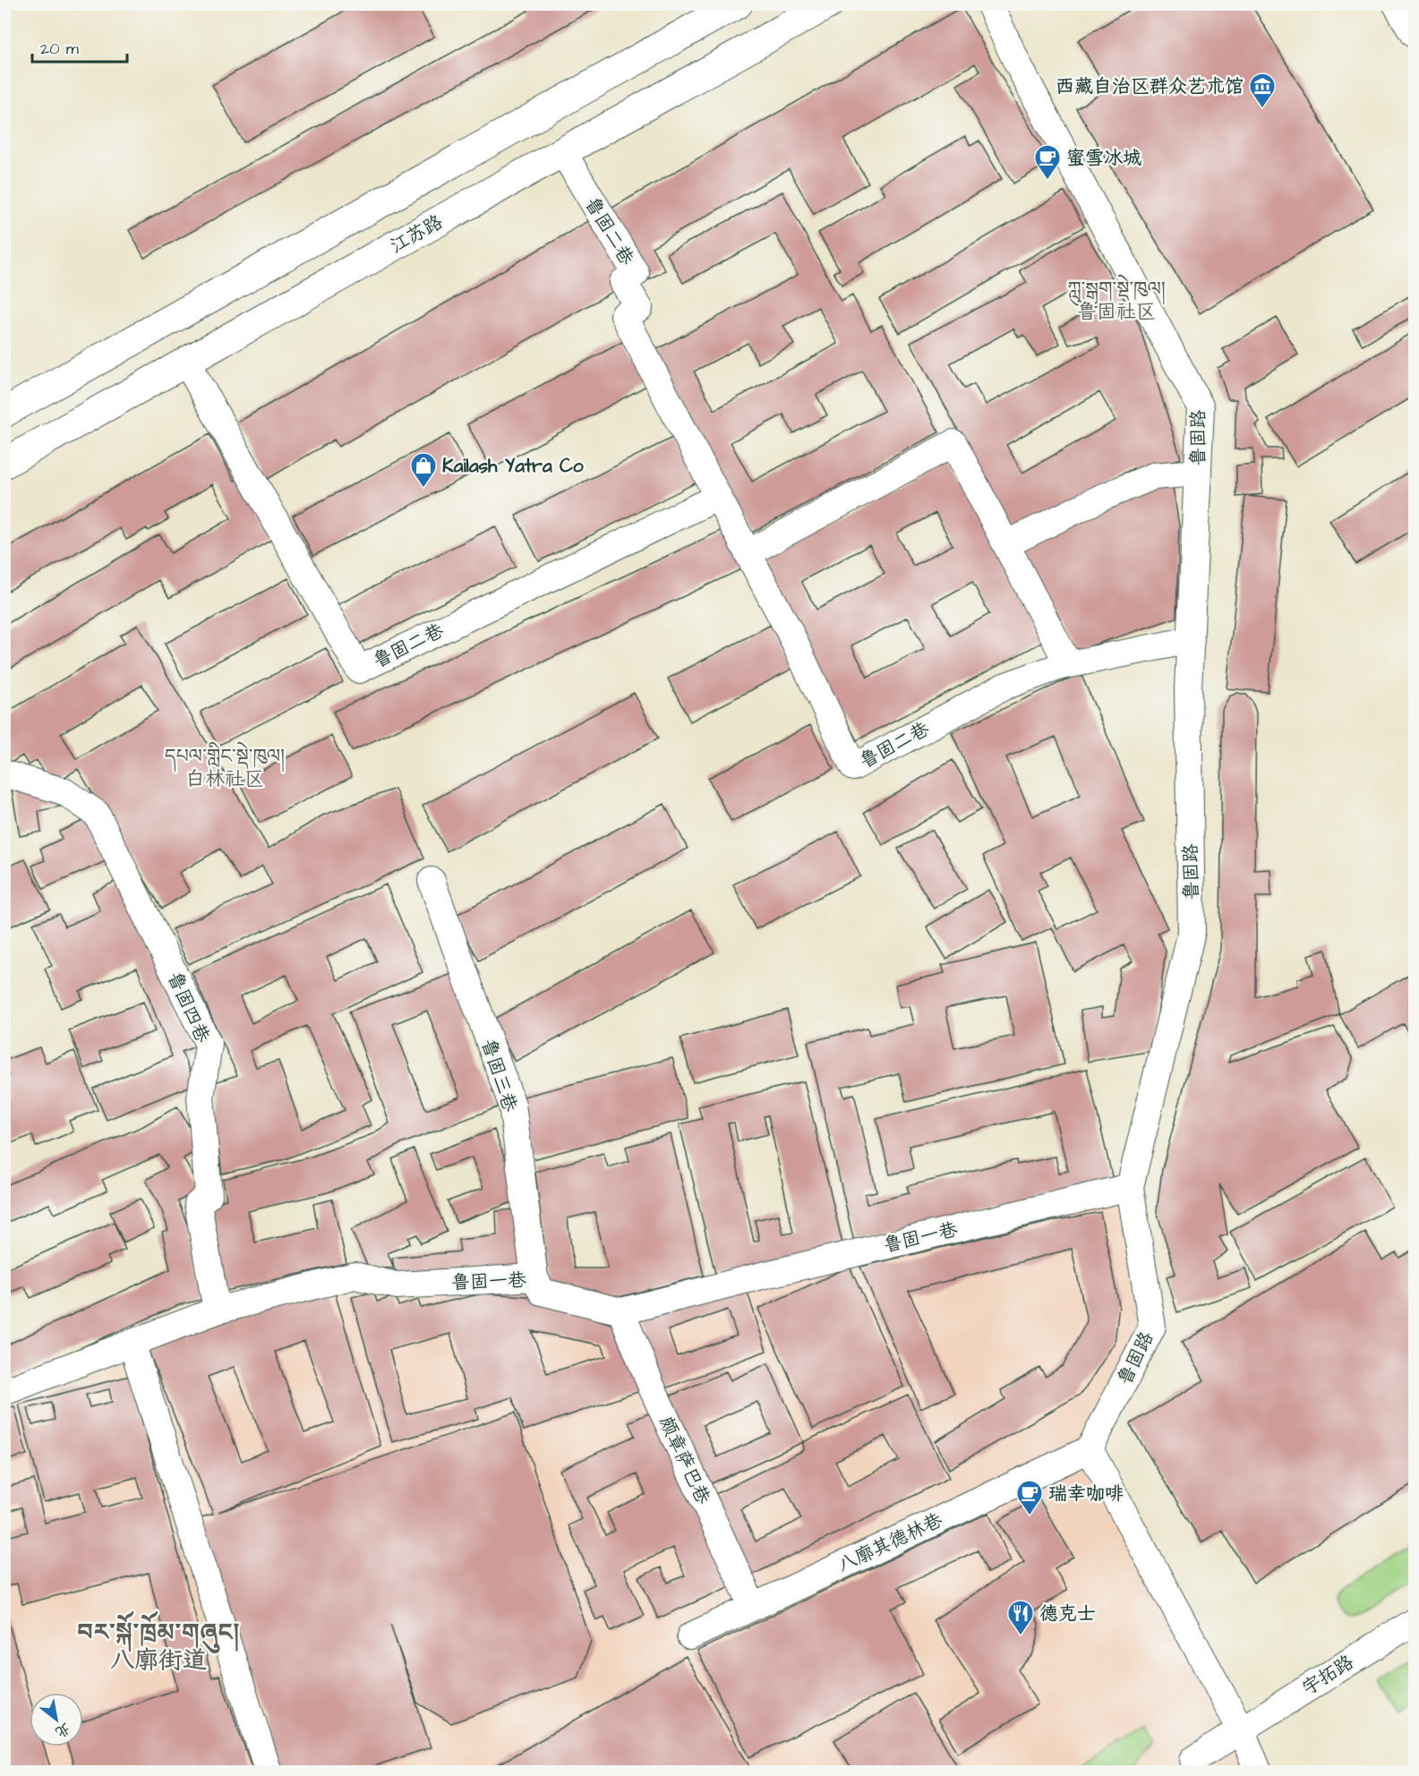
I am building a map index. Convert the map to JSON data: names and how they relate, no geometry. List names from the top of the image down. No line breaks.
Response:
{"streets":{"main road":["江苏路"],"street":["鲁固二巷","鲁固路","鲁固四巷","鲁固三巷","鲁固一巷","颇章萨巴巷","八廓其德林巷","宇拓路"]},"crossings":[["鲁固二巷","江苏路"],["鲁固二巷","鲁固路"],["鲁固路","鲁固一巷"],["鲁固路","八廓其德林巷"],["鲁固四巷","鲁固一巷"],["鲁固三巷","鲁固一巷"],["鲁固一巷","颇章萨巴巷"],["颇章萨巴巷","八廓其德林巷"]],"districts":["ཀླུ་སྒུག་སྡེ་ཁུལ། 鲁固社区","དཔལ་གླིང་སྡེ་ཁུལ། 白林社区","བར་སྐོ་ཁྲོམ་གཞུང། 八廓街道"],"places":{"museum":["西藏自治区群众艺术馆"],"cafe":["蜜雪冰城","瑞幸咖啡"],"shop":["Kailash Yatra Co"],"restaurant":["德克士"]},"scale_bar":"20 m","north":"bottom right"}
